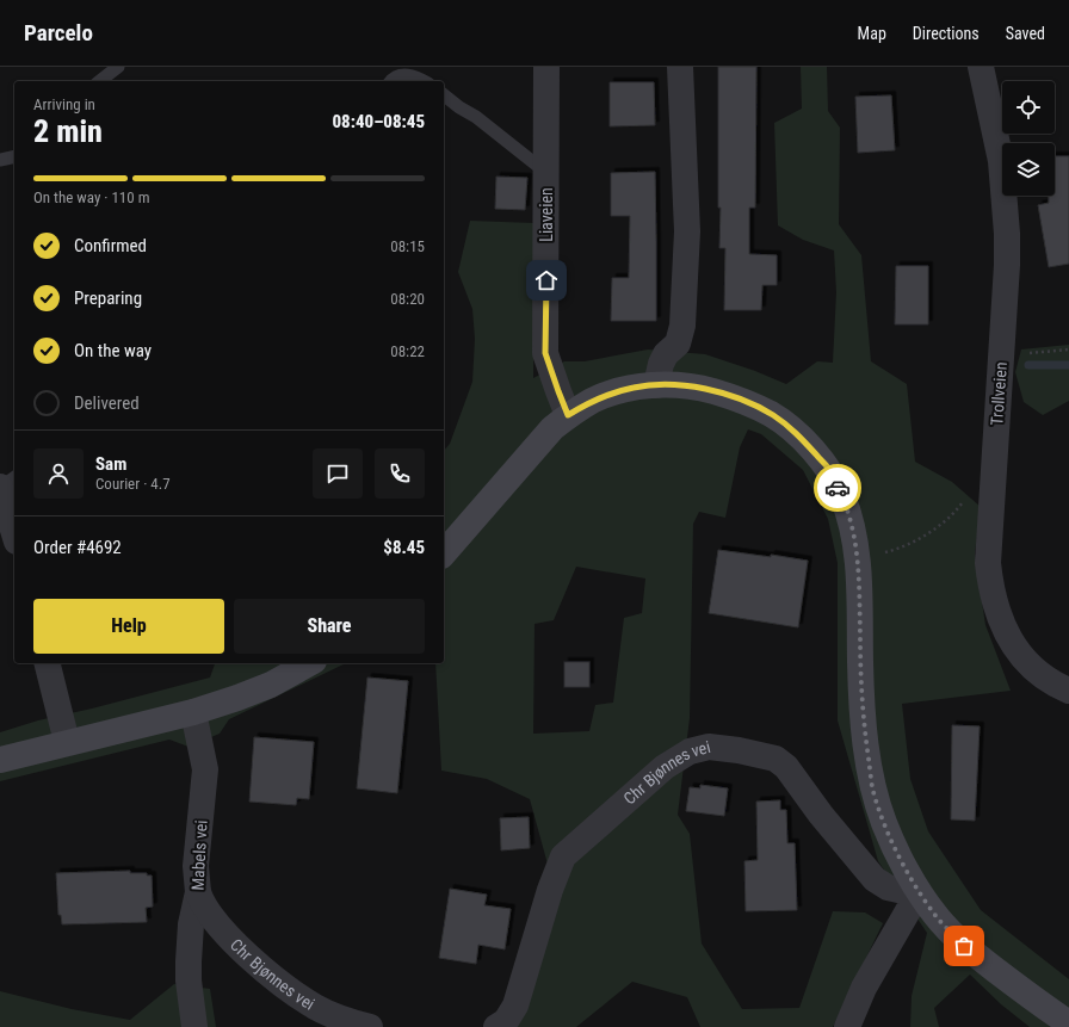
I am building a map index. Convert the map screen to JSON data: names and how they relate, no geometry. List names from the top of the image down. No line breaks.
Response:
{"streets":{"street":["Liaveien","Trollveien","Chr Bjønnes vei","Mabels vei"]},"crossings":[["Chr Bjønnes vei","Mabels vei"]],"page":{"header":"Parcelo","nav":["Map","Directions","Saved"],"heading":["2 min","Arriving in","08:40–08:45"],"panel":["Sam","Courier · 4.7","Order #4692","$8.45"],"bar":"On the way · 110 m","list":[["Confirmed","08:15"],["Preparing","08:20"],["On the way","08:22"],"Delivered"],"buttons":["Help","Share"]}}
